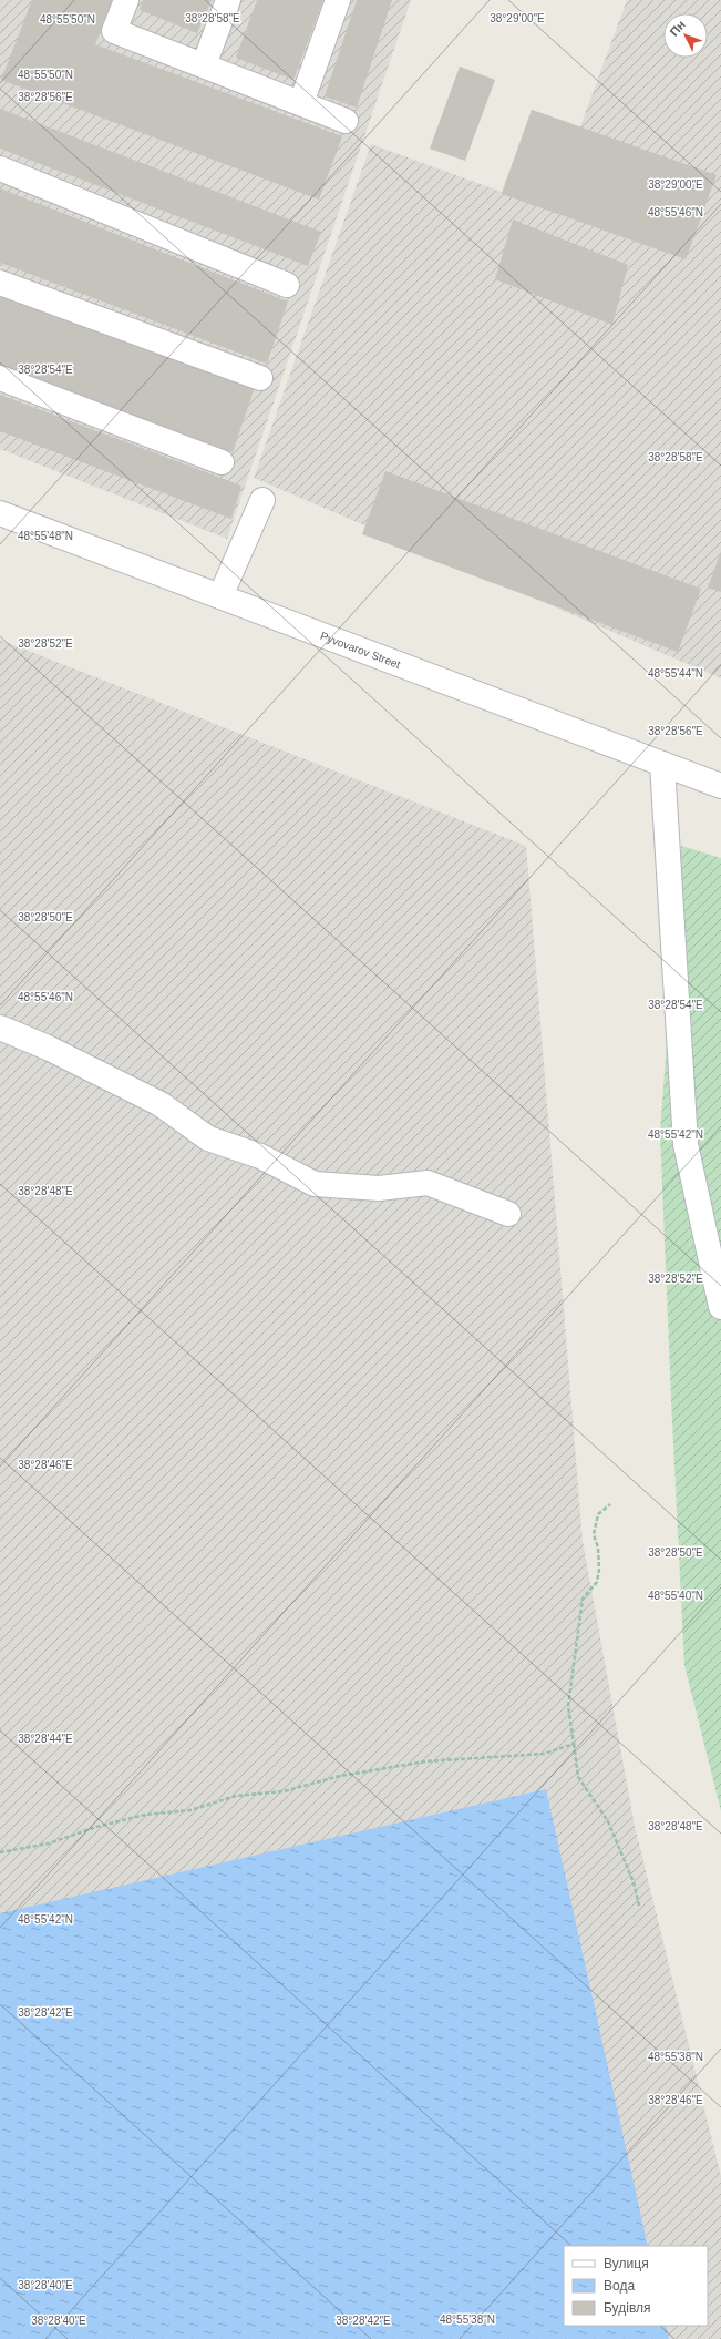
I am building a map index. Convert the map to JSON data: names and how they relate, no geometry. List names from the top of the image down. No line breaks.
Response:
{"streets":{"street":["Pyvovarov Street"]},"legend":["Вулиця","Вода","Будівля"],"north":"top left","coordinates":["38°28'58\"E","38°29'00\"E","48°55'50\"N","38°28'56\"E","48°55'46\"N","38°28'54\"E","48°55'48\"N","38°28'52\"E","48°55'44\"N","38°28'50\"E","48°55'42\"N","38°28'48\"E","38°28'46\"E","48°55'40\"N","38°28'44\"E","38°28'42\"E","48°55'38\"N","38°28'40\"E"]}
